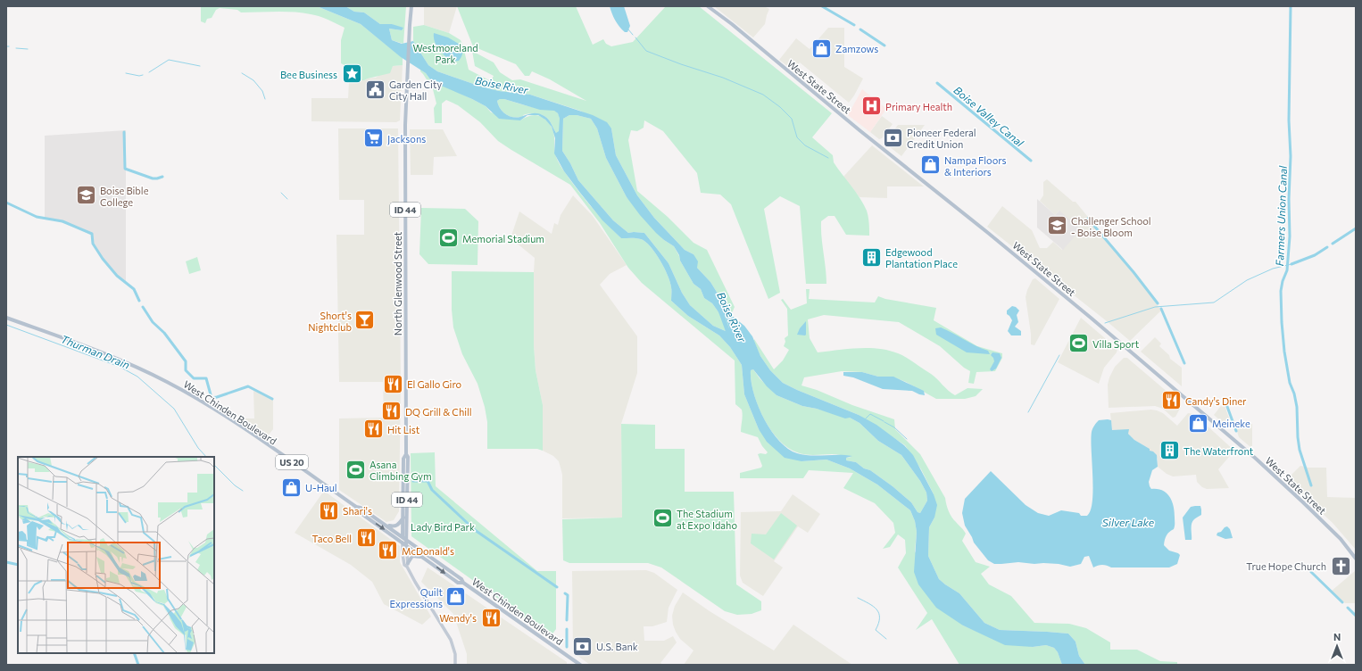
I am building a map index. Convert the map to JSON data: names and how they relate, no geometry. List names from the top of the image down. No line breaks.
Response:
{"streets":{"main road":["West State Street","ID 44","North Glenwood Street","West Chinden Boulevard","US 20"]},"crossings":[["North Glenwood Street","West Chinden Boulevard"]],"water":["Boise River","Boise Valley Canal","Farmers Union Canal","Thurman Drain","Silver Lake"],"parks":["Westmoreland Park","Lady Bird Park"],"places":{"shop":["Zamzows","Nampa Floors & Interiors","Meineke","U-Haul","Quilt Expressions"],"place":["Bee Business"],"public building":["Garden City City Hall"],"hospital":["Primary Health"],"bank":["Pioneer Federal Credit Union","U.S. Bank"],"supermarket":["Jacksons"],"school or university":["Boise Bible College","Challenger School - Boise Bloom"],"sports":["Memorial Stadium","Villa Sport","Asana Climbing Gym","The Stadium at Expo Idaho"],"building":["Edgewood Plantation Place","The Waterfront"],"bar":["Short's Nightclub"],"restaurant":["El Gallo Giro","Candy's Diner","DQ Grill & Chill","Hit List","Shari's","Taco Bell","McDonald's","Wendy's"],"church":["True Hope Church"]},"north":"top"}
